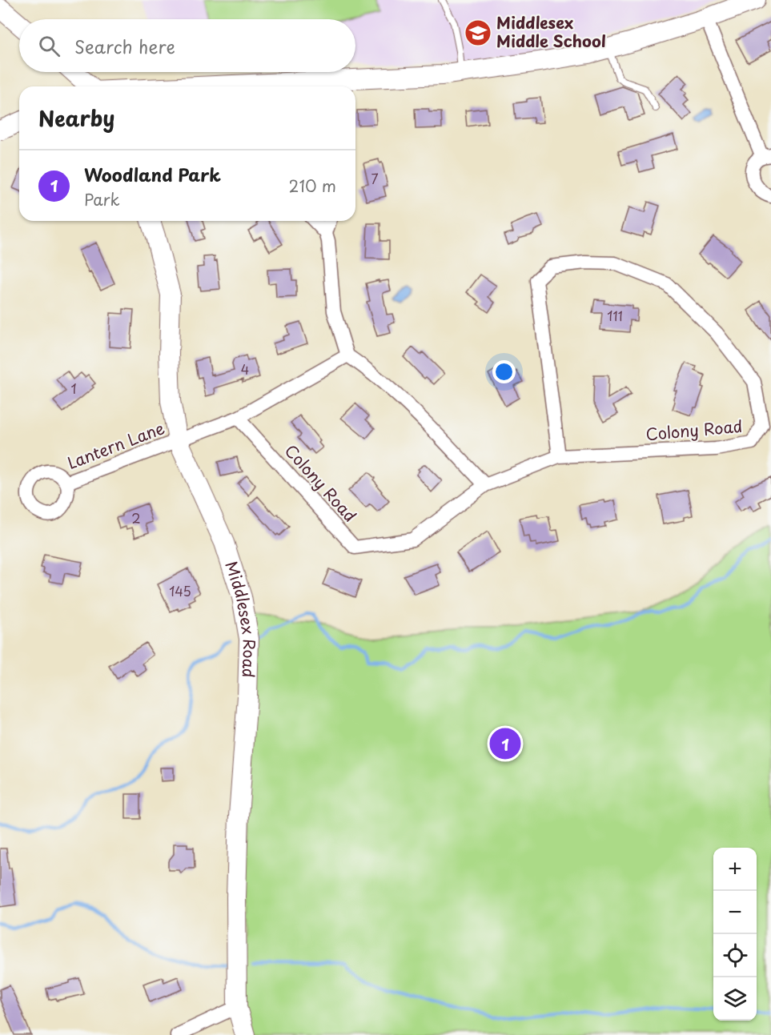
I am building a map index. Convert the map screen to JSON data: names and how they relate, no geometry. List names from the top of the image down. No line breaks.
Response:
{"streets":{"street":["Colony Road","Lantern Lane","Middlesex Road"]},"crossings":[["Lantern Lane","Middlesex Road"]],"places":{"school or university":["Middlesex Middle School"]},"house_numbers":["7","111","4","1","2","145"],"page":{"search":"Search here","heading":"Nearby","list":[{"mark":"1","name":"Woodland Park","note":"Park","value":"210 m"}],"pins":"1","map_buttons":["+","−"]}}
